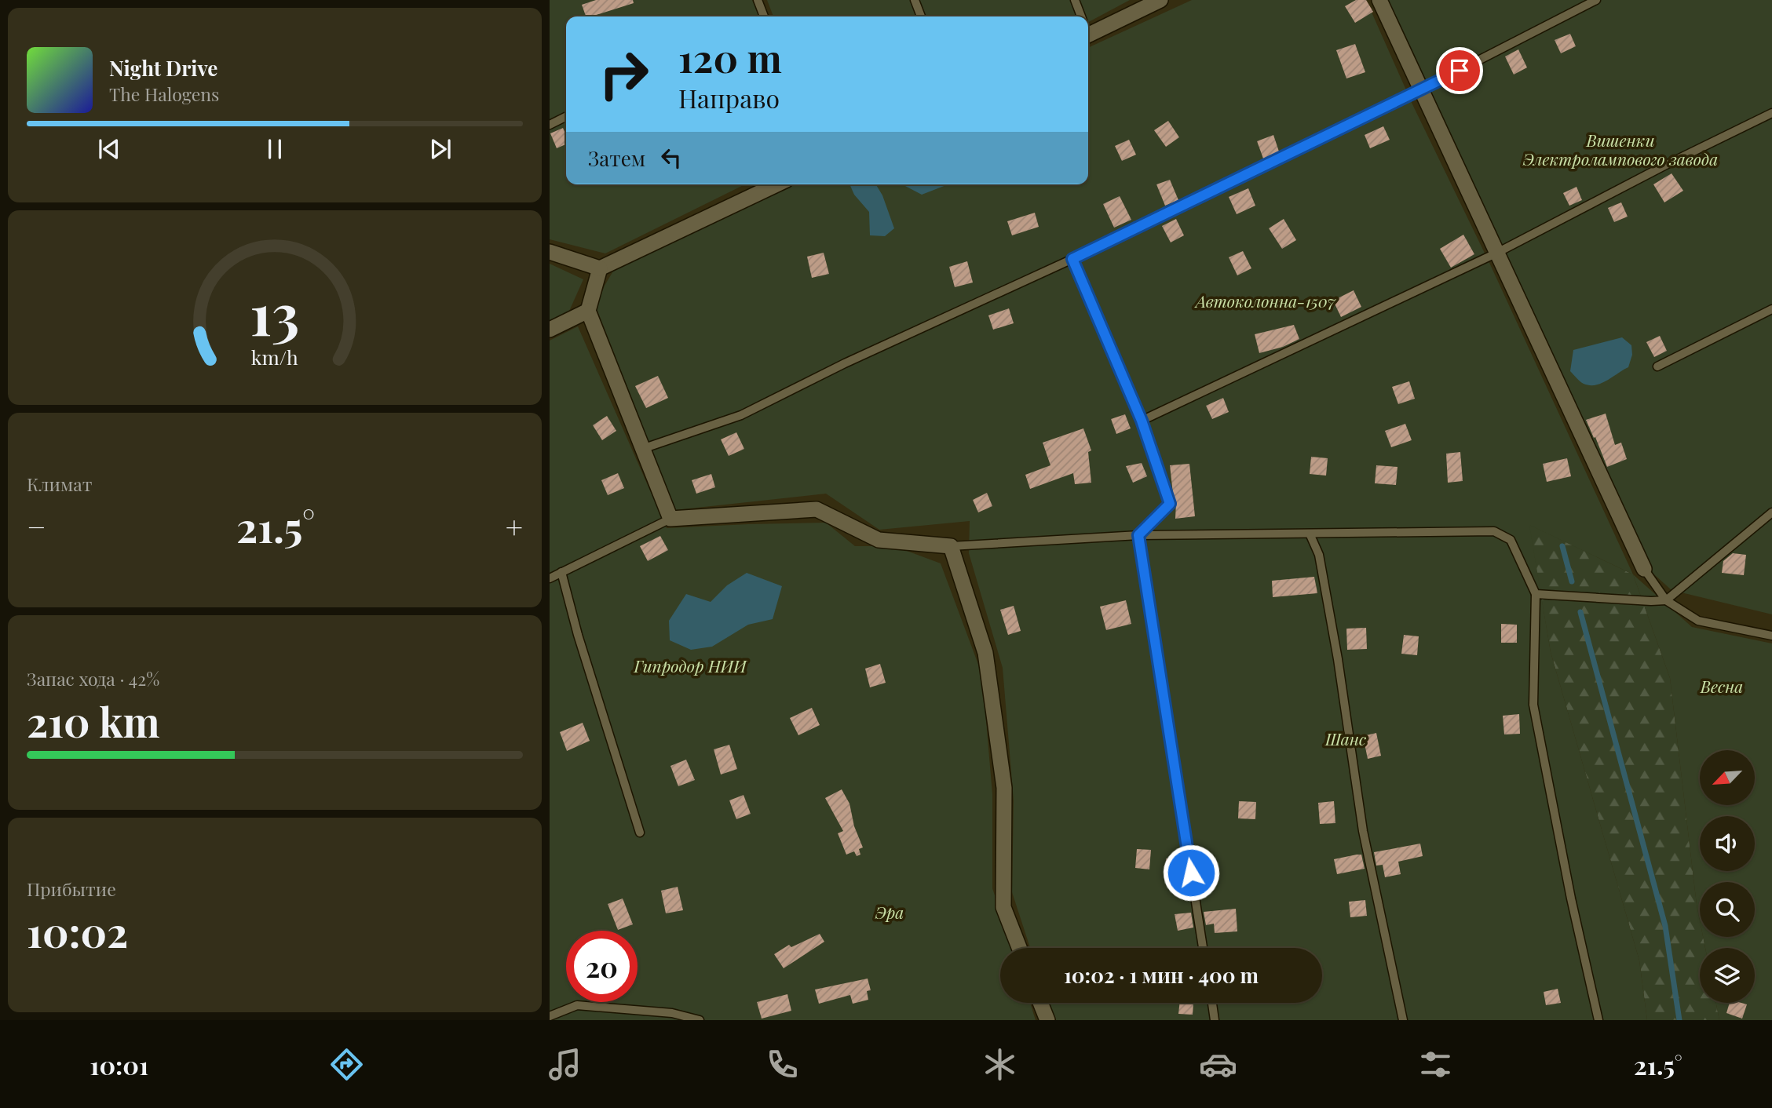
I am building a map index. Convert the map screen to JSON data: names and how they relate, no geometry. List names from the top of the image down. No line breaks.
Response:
{"parks":["Вишенки Электролампового завода","Автоколонна-1507","Гипродор НИИ","Весна","Шанс","Эра"],"north":"bottom left","page":{"turn":["120 m","Направо"],"song":["Night Drive","The Halogens"],"then":"Затем","tile":["Климат",["Запас хода · 42%","210 km"],["Прибытие","10:02"]],"heat":["−","21.5°","+"],"limit":"20","trip":"10:02 · 1 мин · 400 m","tabs":["10:01","21.5°"],"gauge":["13","km/h"]}}
